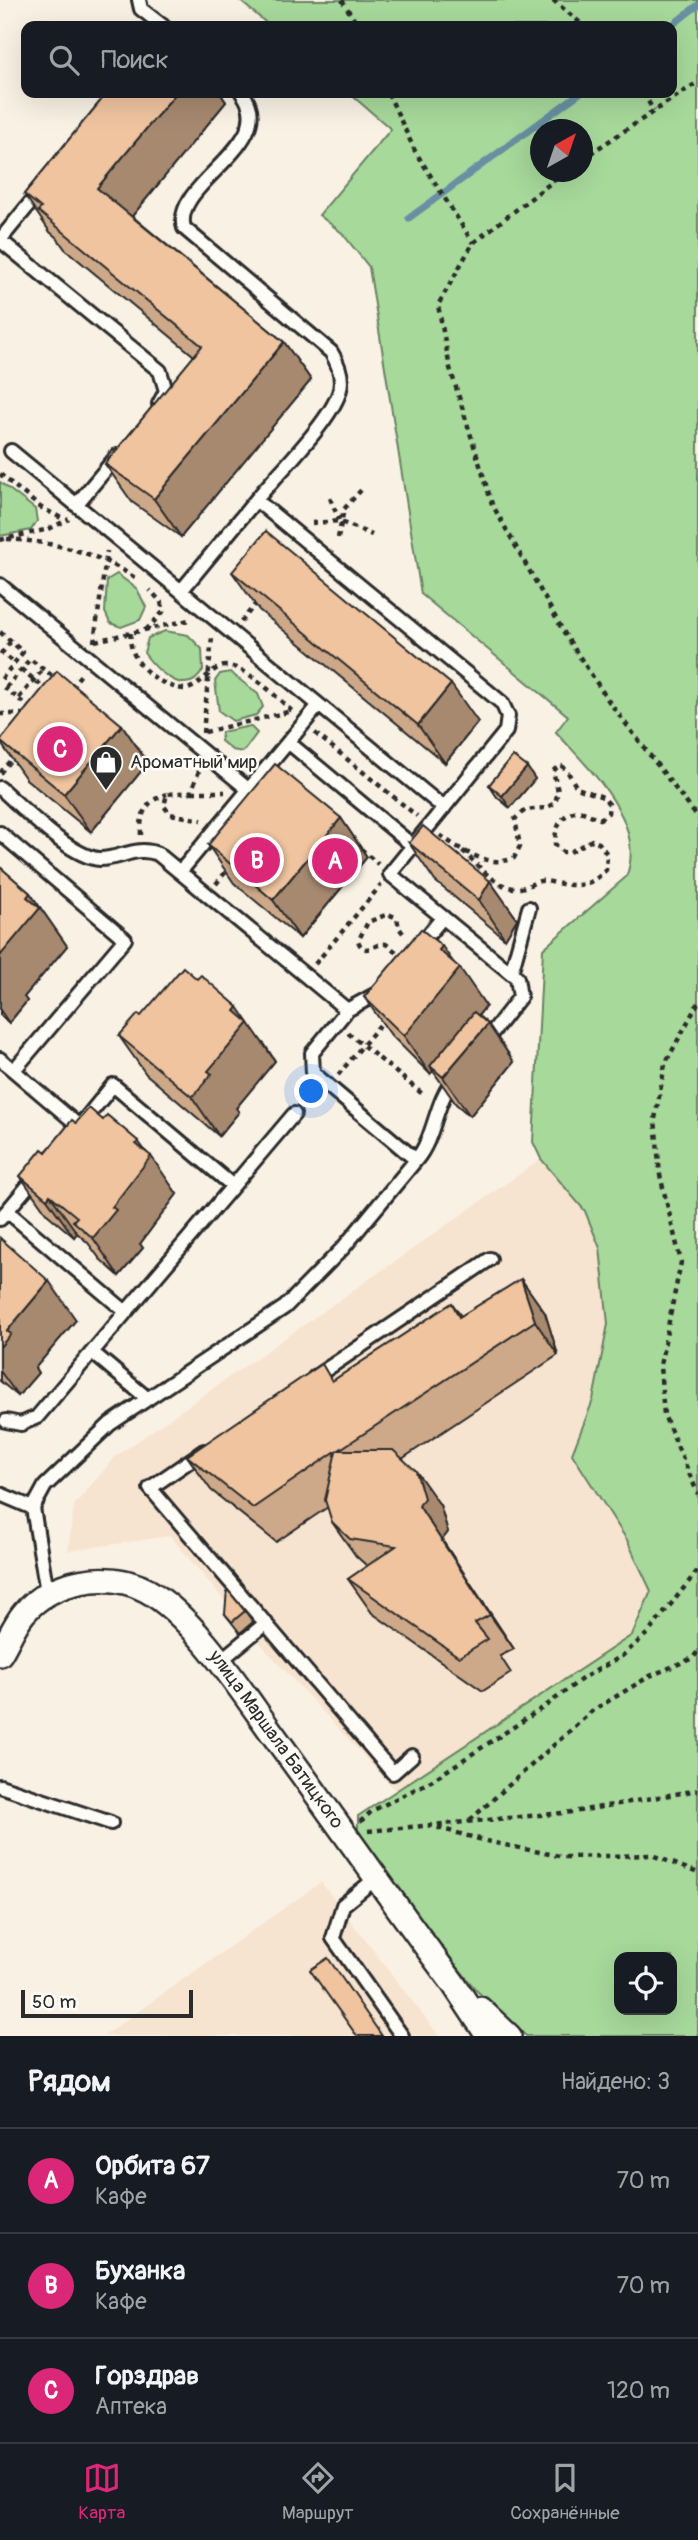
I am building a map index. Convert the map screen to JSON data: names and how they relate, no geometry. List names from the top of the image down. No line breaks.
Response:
{"streets":{"street":["улица Маршала Батицкого"]},"places":{"shop":["Ароматный мир"]},"scale_bar":"50 m","north":"top right","page":{"search":"Поиск","pins":["C","B","A"],"scale":"50 m","heading":["Рядом","Найдено: 3"],"list":[{"mark":"A","name":"Орбита 67","note":"Кафе","value":"70 m"},{"mark":"B","name":"Буханка","note":"Кафе","value":"70 m"},{"mark":"C","name":"Горздрав","note":"Аптека","value":"120 m"}],"nav":["Карта","Маршрут","Сохранённые"]}}
